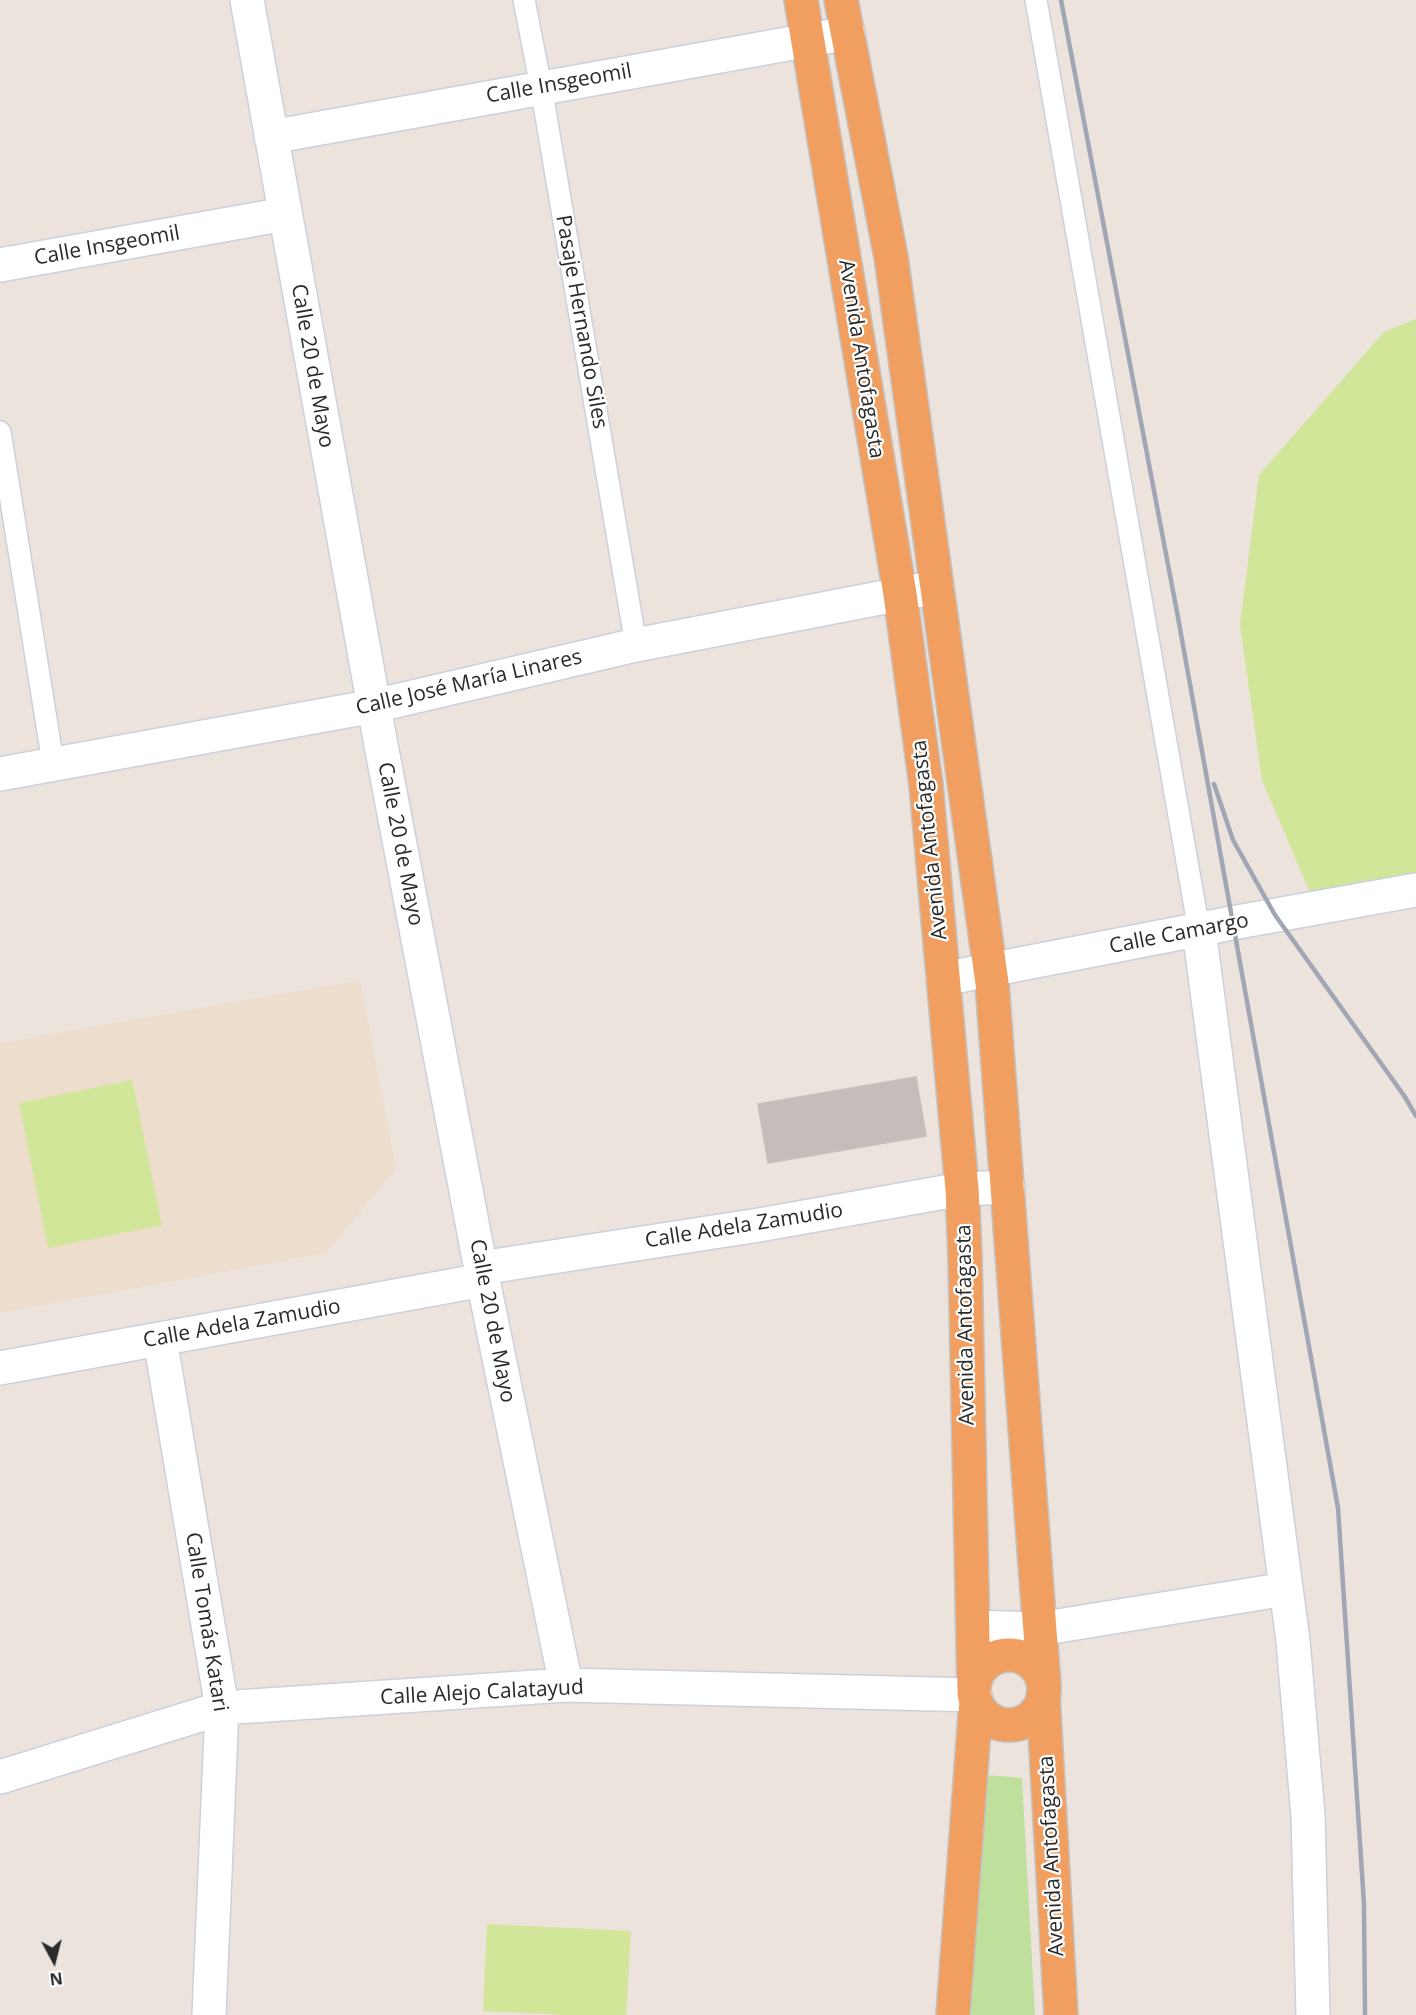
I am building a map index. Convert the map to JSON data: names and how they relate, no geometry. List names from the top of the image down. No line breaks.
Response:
{"streets":{"highway":["Avenida Antofagasta"],"street":["Calle Insgeomil","Calle 20 de Mayo","Calle José María Linares","Calle Camargo","Calle Adela Zamudio","Calle Tomás Katari","Calle Alejo Calatayud"],"lane":["Pasaje Hernando Siles"]},"crossings":[["Calle Insgeomil","Pasaje Hernando Siles"],["Calle Insgeomil","Avenida Antofagasta"],["Calle Insgeomil","Calle 20 de Mayo"],["Pasaje Hernando Siles","Calle José María Linares"],["Avenida Antofagasta","Calle José María Linares"],["Avenida Antofagasta","Calle Camargo"],["Avenida Antofagasta","Calle Adela Zamudio"],["Avenida Antofagasta","Calle Alejo Calatayud"],["Calle 20 de Mayo","Calle José María Linares"],["Calle 20 de Mayo","Calle Adela Zamudio"],["Calle 20 de Mayo","Calle Alejo Calatayud"],["Calle Adela Zamudio","Calle Tomás Katari"],["Calle Tomás Katari","Calle Alejo Calatayud"]],"north":"bottom"}
